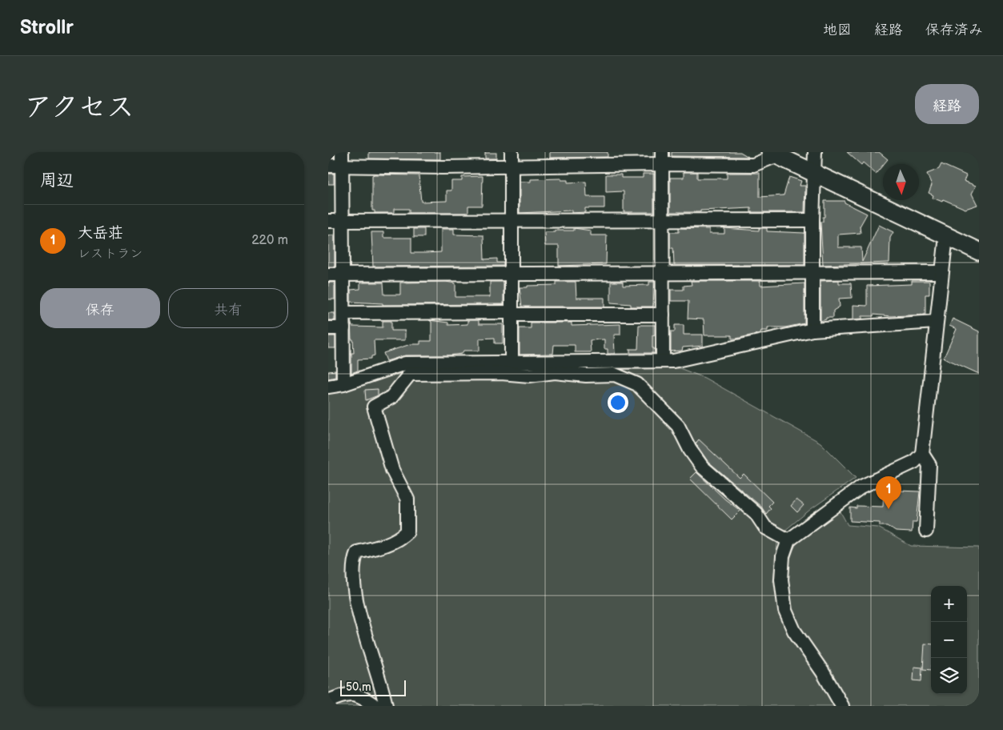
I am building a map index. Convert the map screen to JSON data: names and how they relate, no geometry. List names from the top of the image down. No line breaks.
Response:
{"scale_bar":"50 m","north":"bottom","page":{"header":"Strollr","nav":["地図","経路","保存済み"],"title":"アクセス","buttons":["経路",["保存","共有"]],"heading":"周辺","list":[{"mark":"1","name":"大岳荘","note":"レストラン","value":"220 m"}],"pins":"1","map_buttons":["+","−"],"scale":"50 m"}}
